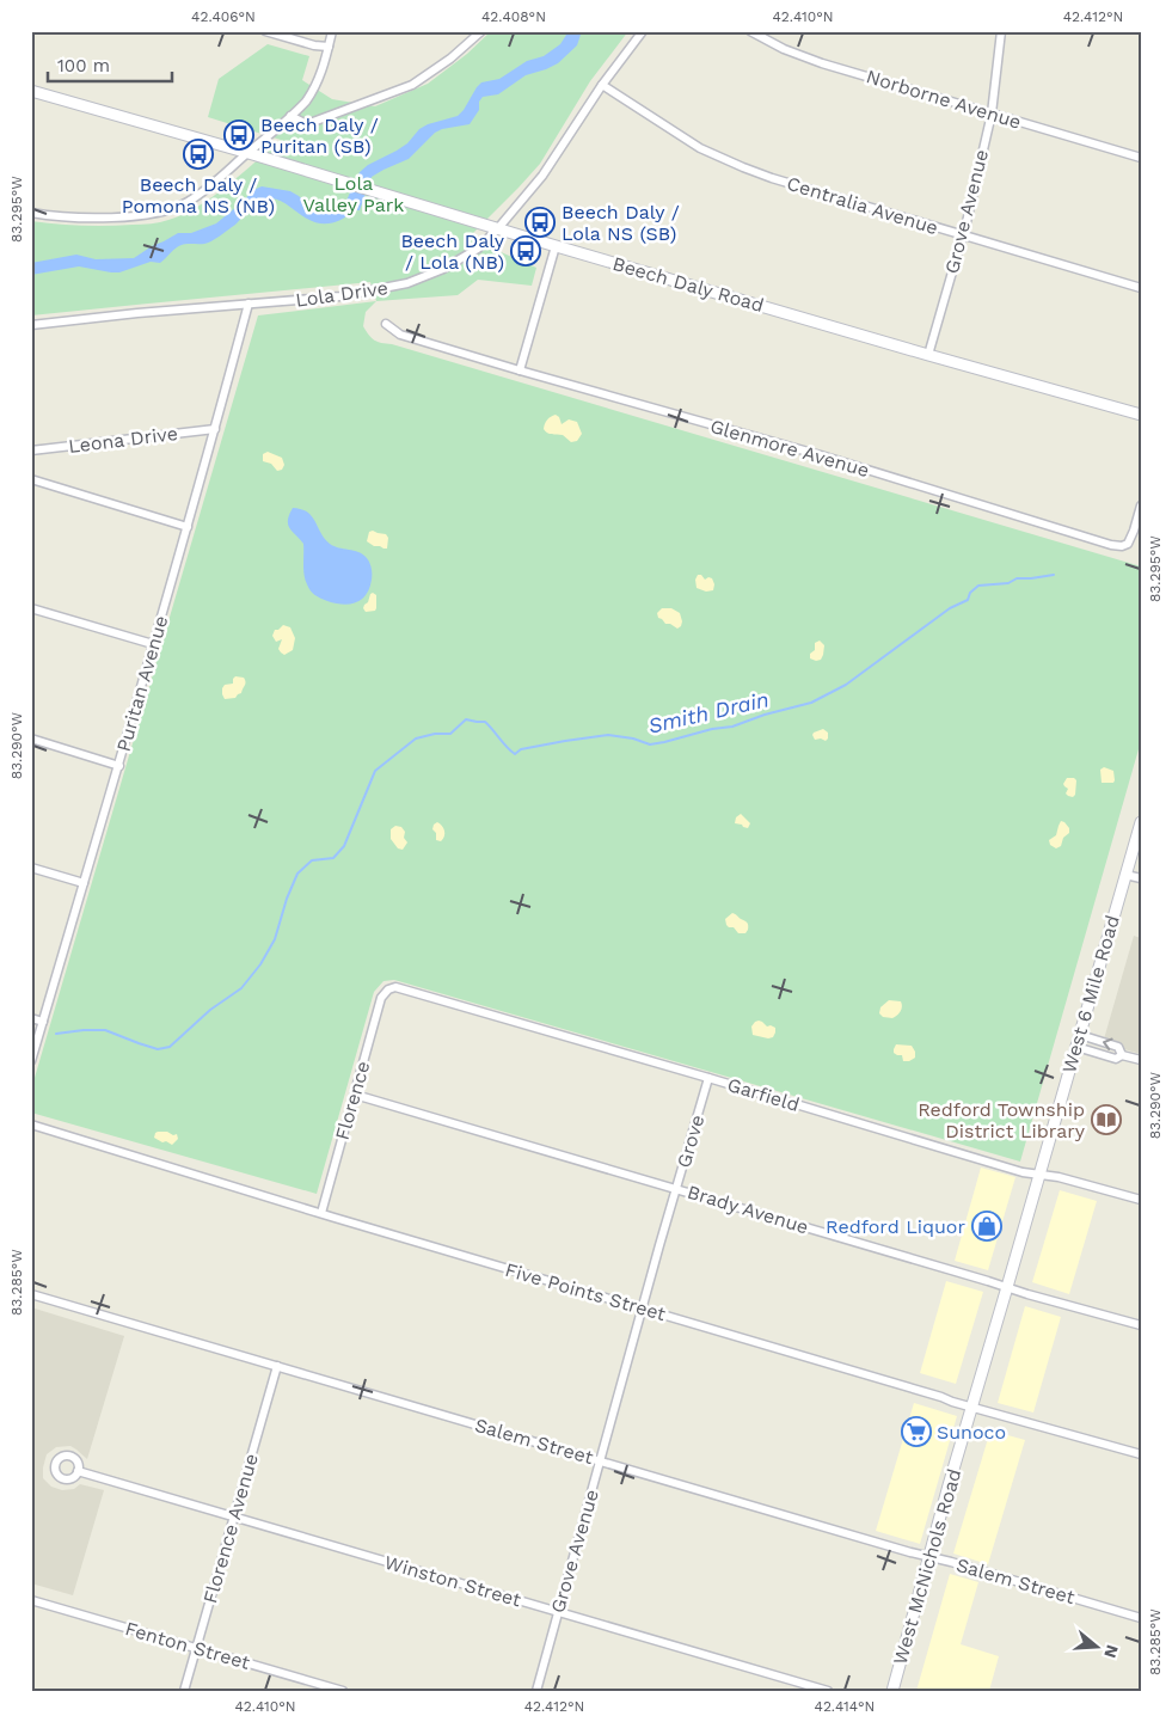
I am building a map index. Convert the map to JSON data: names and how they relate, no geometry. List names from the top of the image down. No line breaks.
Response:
{"streets":{"main road":["Beech Daly Road","West 6 Mile Road","West McNichols Road"],"street":["Norborne Avenue","Centralia Avenue","Grove Avenue","Lola Drive","Leona Drive","Glenmore Avenue","Puritan Avenue","Garfield","Florence","Grove","Brady Avenue","Five Points Street","Salem Street","Florence Avenue","Winston Street","Fenton Street"]},"crossings":[["Norborne Avenue","Grove Avenue"],["Centralia Avenue","Grove Avenue"],["Centralia Avenue","Lola Drive"],["Grove Avenue","Beech Daly Road"],["Grove Avenue","Grove"],["Grove Avenue","Five Points Street"],["Grove Avenue","Salem Street"],["Grove Avenue","Winston Street"],["Beech Daly Road","Lola Drive"],["Lola Drive","Puritan Avenue"],["Leona Drive","Puritan Avenue"],["West 6 Mile Road","Garfield"],["West 6 Mile Road","Brady Avenue"],["West 6 Mile Road","Five Points Street"],["West 6 Mile Road","West McNichols Road"],["Garfield","Florence"],["Garfield","Grove"],["Florence","Brady Avenue"],["Florence","Five Points Street"],["Grove","Brady Avenue"],["Grove","Five Points Street"],["Five Points Street","West McNichols Road"],["Salem Street","Florence Avenue"],["Salem Street","West McNichols Road"],["Florence Avenue","Winston Street"],["Florence Avenue","Fenton Street"]],"water":["Smith Drain"],"parks":["Lola Valley Park"],"places":{"bus stop":["Beech Daly / Puritan (SB)","Beech Daly / Pomona NS (NB)","Beech Daly / Lola NS (SB)","Beech Daly / Lola (NB)"],"library":["Redford Township District Library"],"shop":["Redford Liquor"],"supermarket":["Sunoco"]},"scale_bar":"100 m","north":"right","coordinates":["42.406°N","42.408°N","42.410°N","42.412°N","83.295°W","83.290°W","83.285°W","42.414°N"]}
